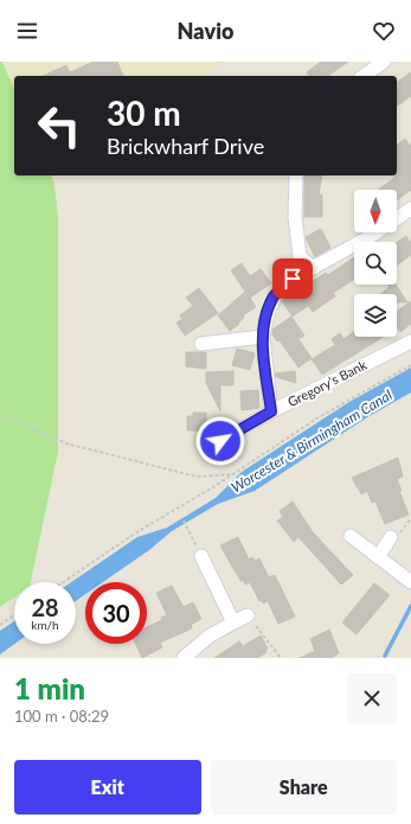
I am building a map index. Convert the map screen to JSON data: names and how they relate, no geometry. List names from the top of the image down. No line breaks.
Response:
{"streets":{"street":["Gregory's Bank"]},"water":["Worcester & Birmingham Canal"],"north":"bottom","page":{"header":"Navio","turn":["30 m","Brickwharf Drive"],"speed":"28 km/h","limit":"30","heading":["1 min","100 m · 08:29"],"buttons":["Exit","Share"]}}
